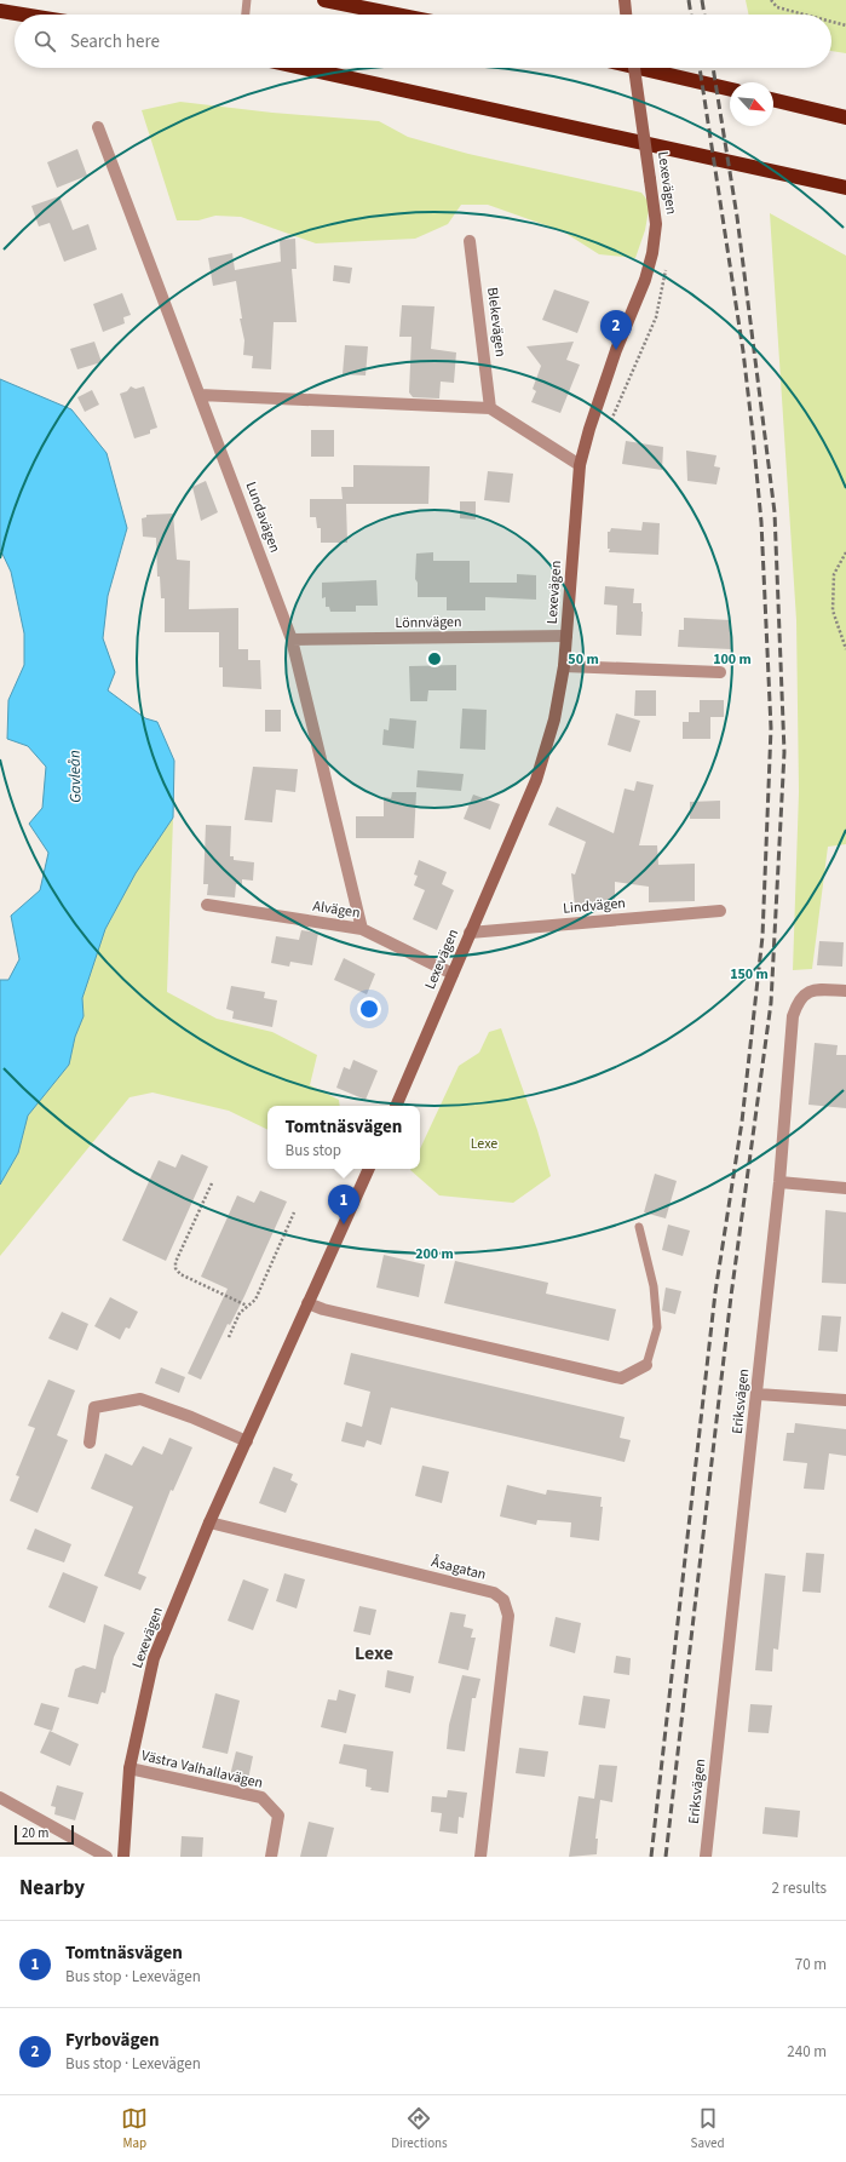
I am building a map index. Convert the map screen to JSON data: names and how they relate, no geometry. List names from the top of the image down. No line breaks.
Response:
{"streets":{"street":["Lexevägen","Blekevägen","Lundavägen","Lönnvägen","Lindvägen","Alvägen","Eriksvägen","Åsagatan","Västra Valhallavägen"]},"crossings":[["Lexevägen","Lönnvägen"],["Lexevägen","Lindvägen"],["Lexevägen","Alvägen"],["Lexevägen","Åsagatan"],["Lexevägen","Västra Valhallavägen"],["Lundavägen","Lönnvägen"],["Lundavägen","Alvägen"]],"districts":["Lexe"],"water":["Gavleån"],"parks":["Lexe"],"scale_bar":"20 m","north":"bottom right","page":{"search":"Search here","pins":["2","1"],"popup":["Tomtnäsvägen","Bus stop"],"scale":"20 m","heading":["Nearby","2 results"],"list":[{"mark":"1","name":"Tomtnäsvägen","note":"Bus stop · Lexevägen","value":"70 m"},{"mark":"2","name":"Fyrbovägen","note":"Bus stop · Lexevägen","value":"240 m"}],"nav":["Map","Directions","Saved"]},"rings":["50 m","100 m","150 m","200 m"]}
